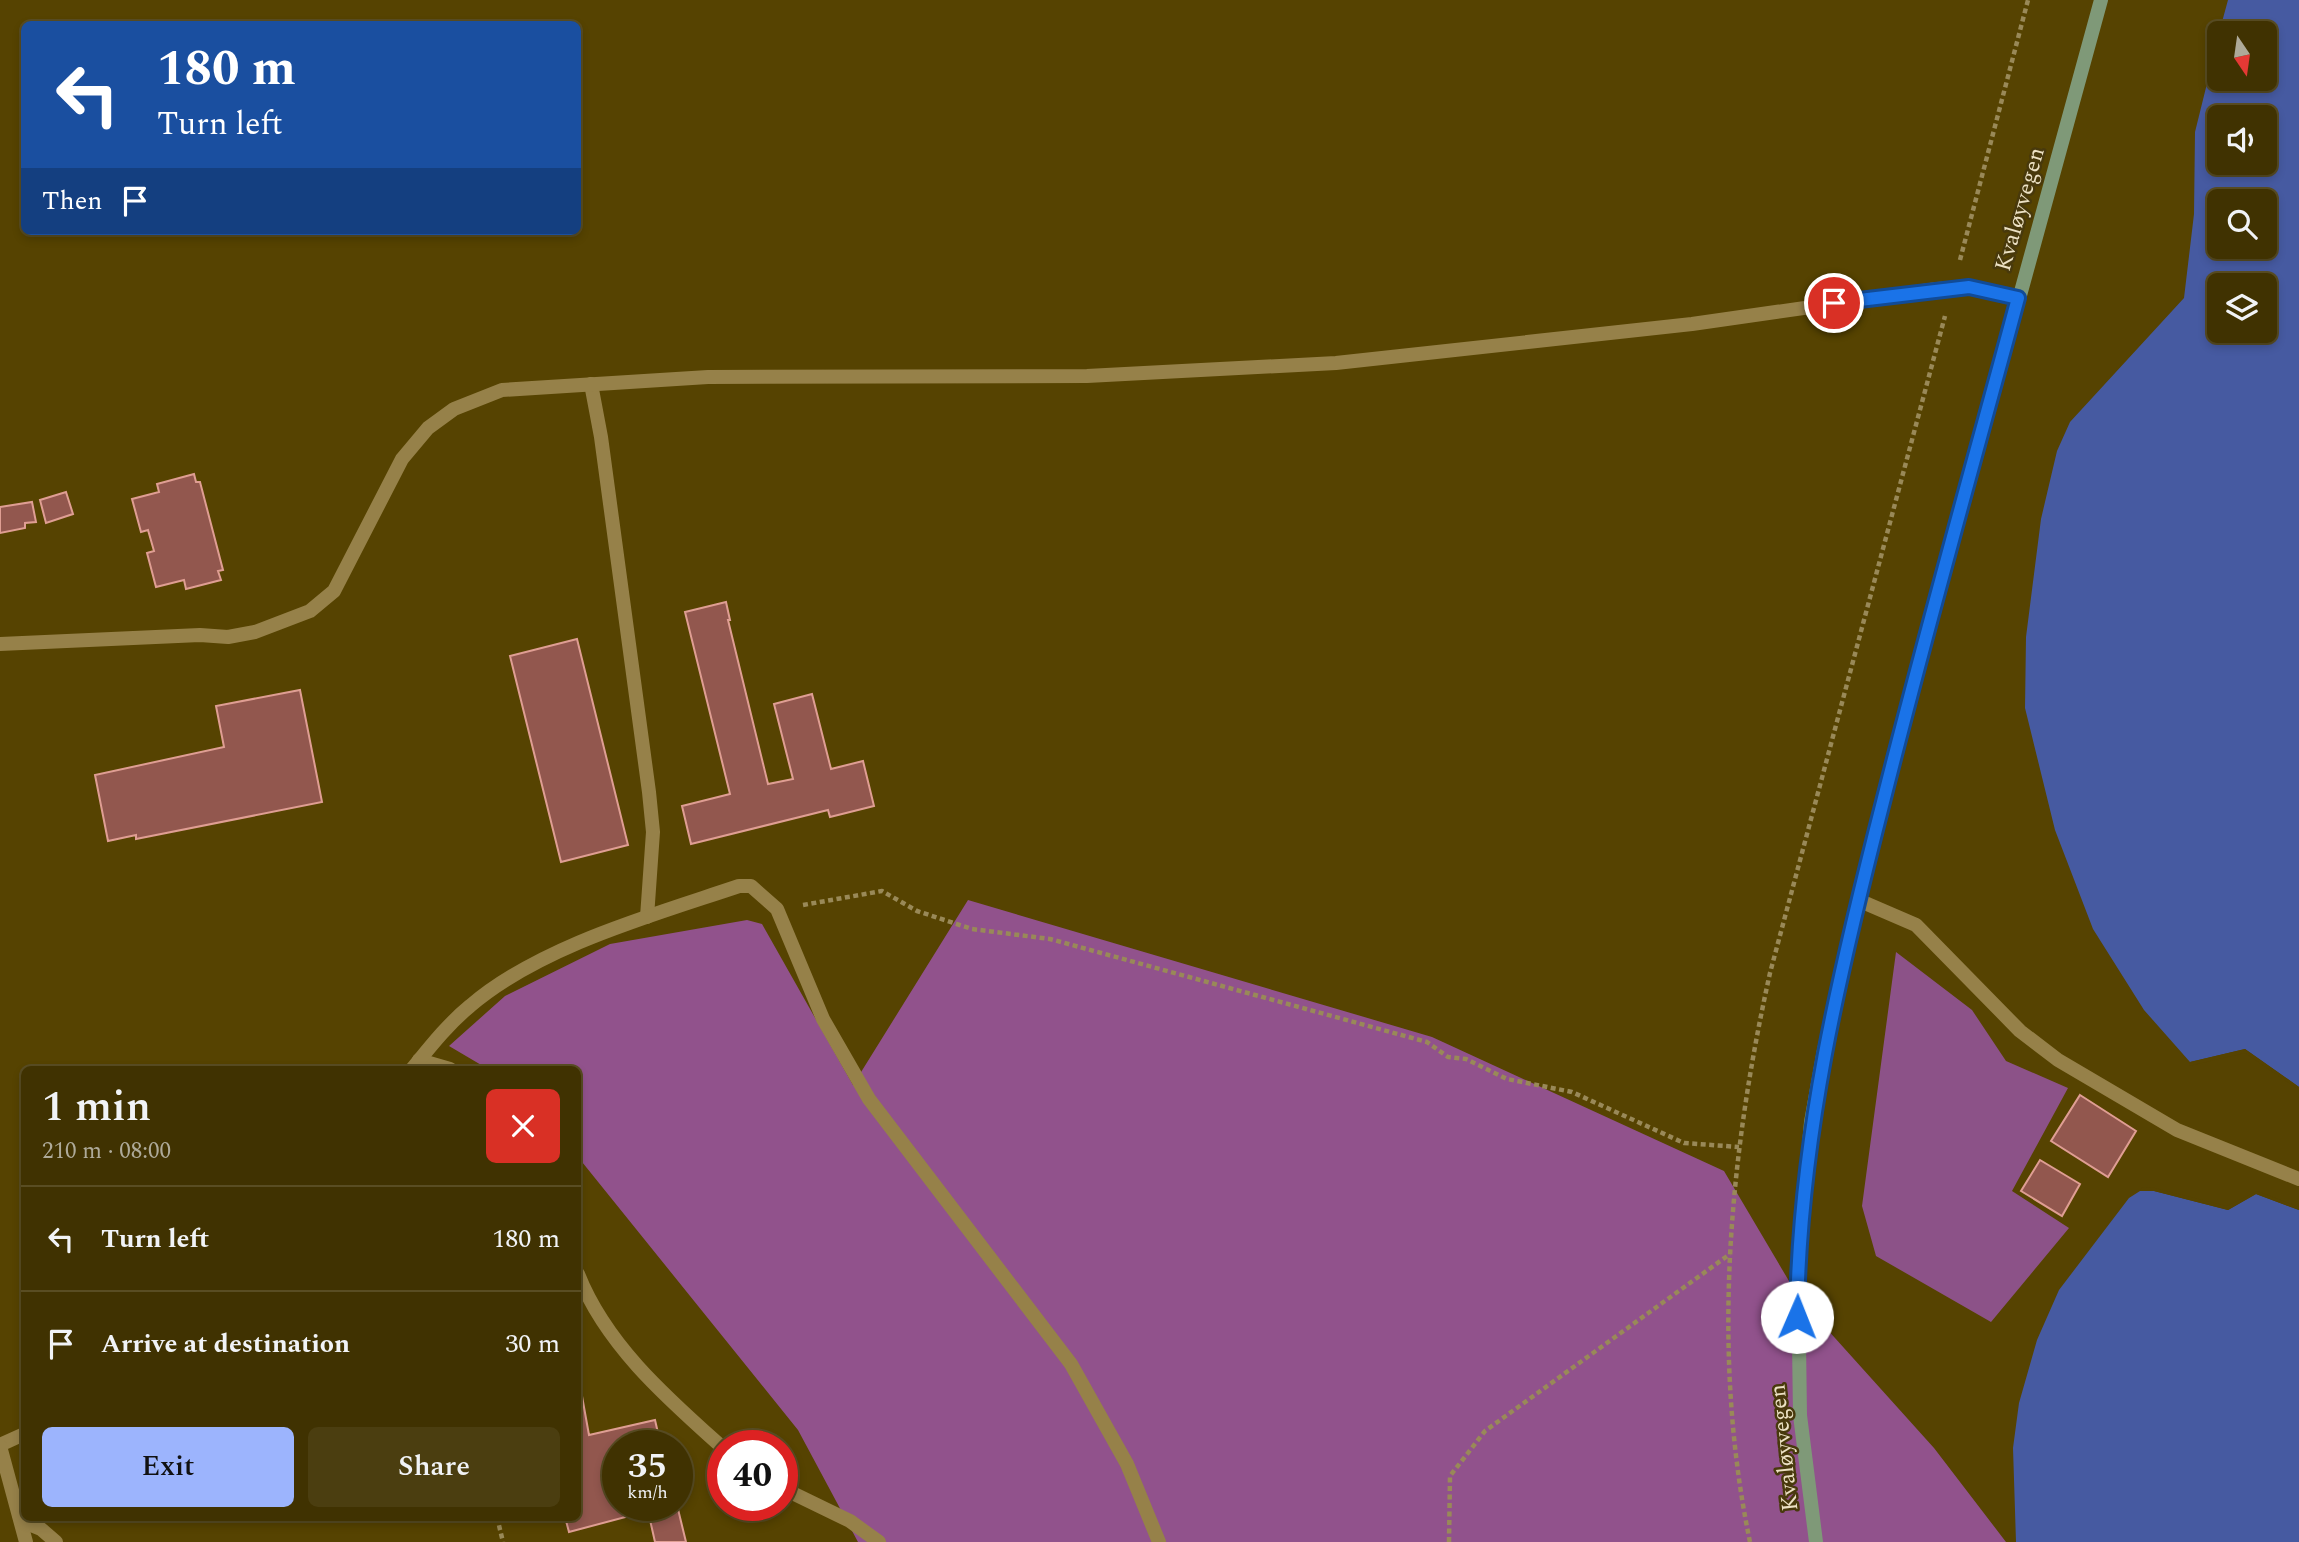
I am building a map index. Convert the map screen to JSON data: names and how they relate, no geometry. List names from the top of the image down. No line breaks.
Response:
{"streets":{"street":["Kvaløyvegen"]},"north":"bottom","page":{"turn":["180 m","Turn left"],"then":"Then","heading":["1 min","210 m · 08:00"],"list":[{"name":"Turn left","value":"180 m"},{"name":"Arrive at destination","value":"30 m"}],"buttons":["Exit","Share"],"speed":"35 km/h","limit":"40"}}
